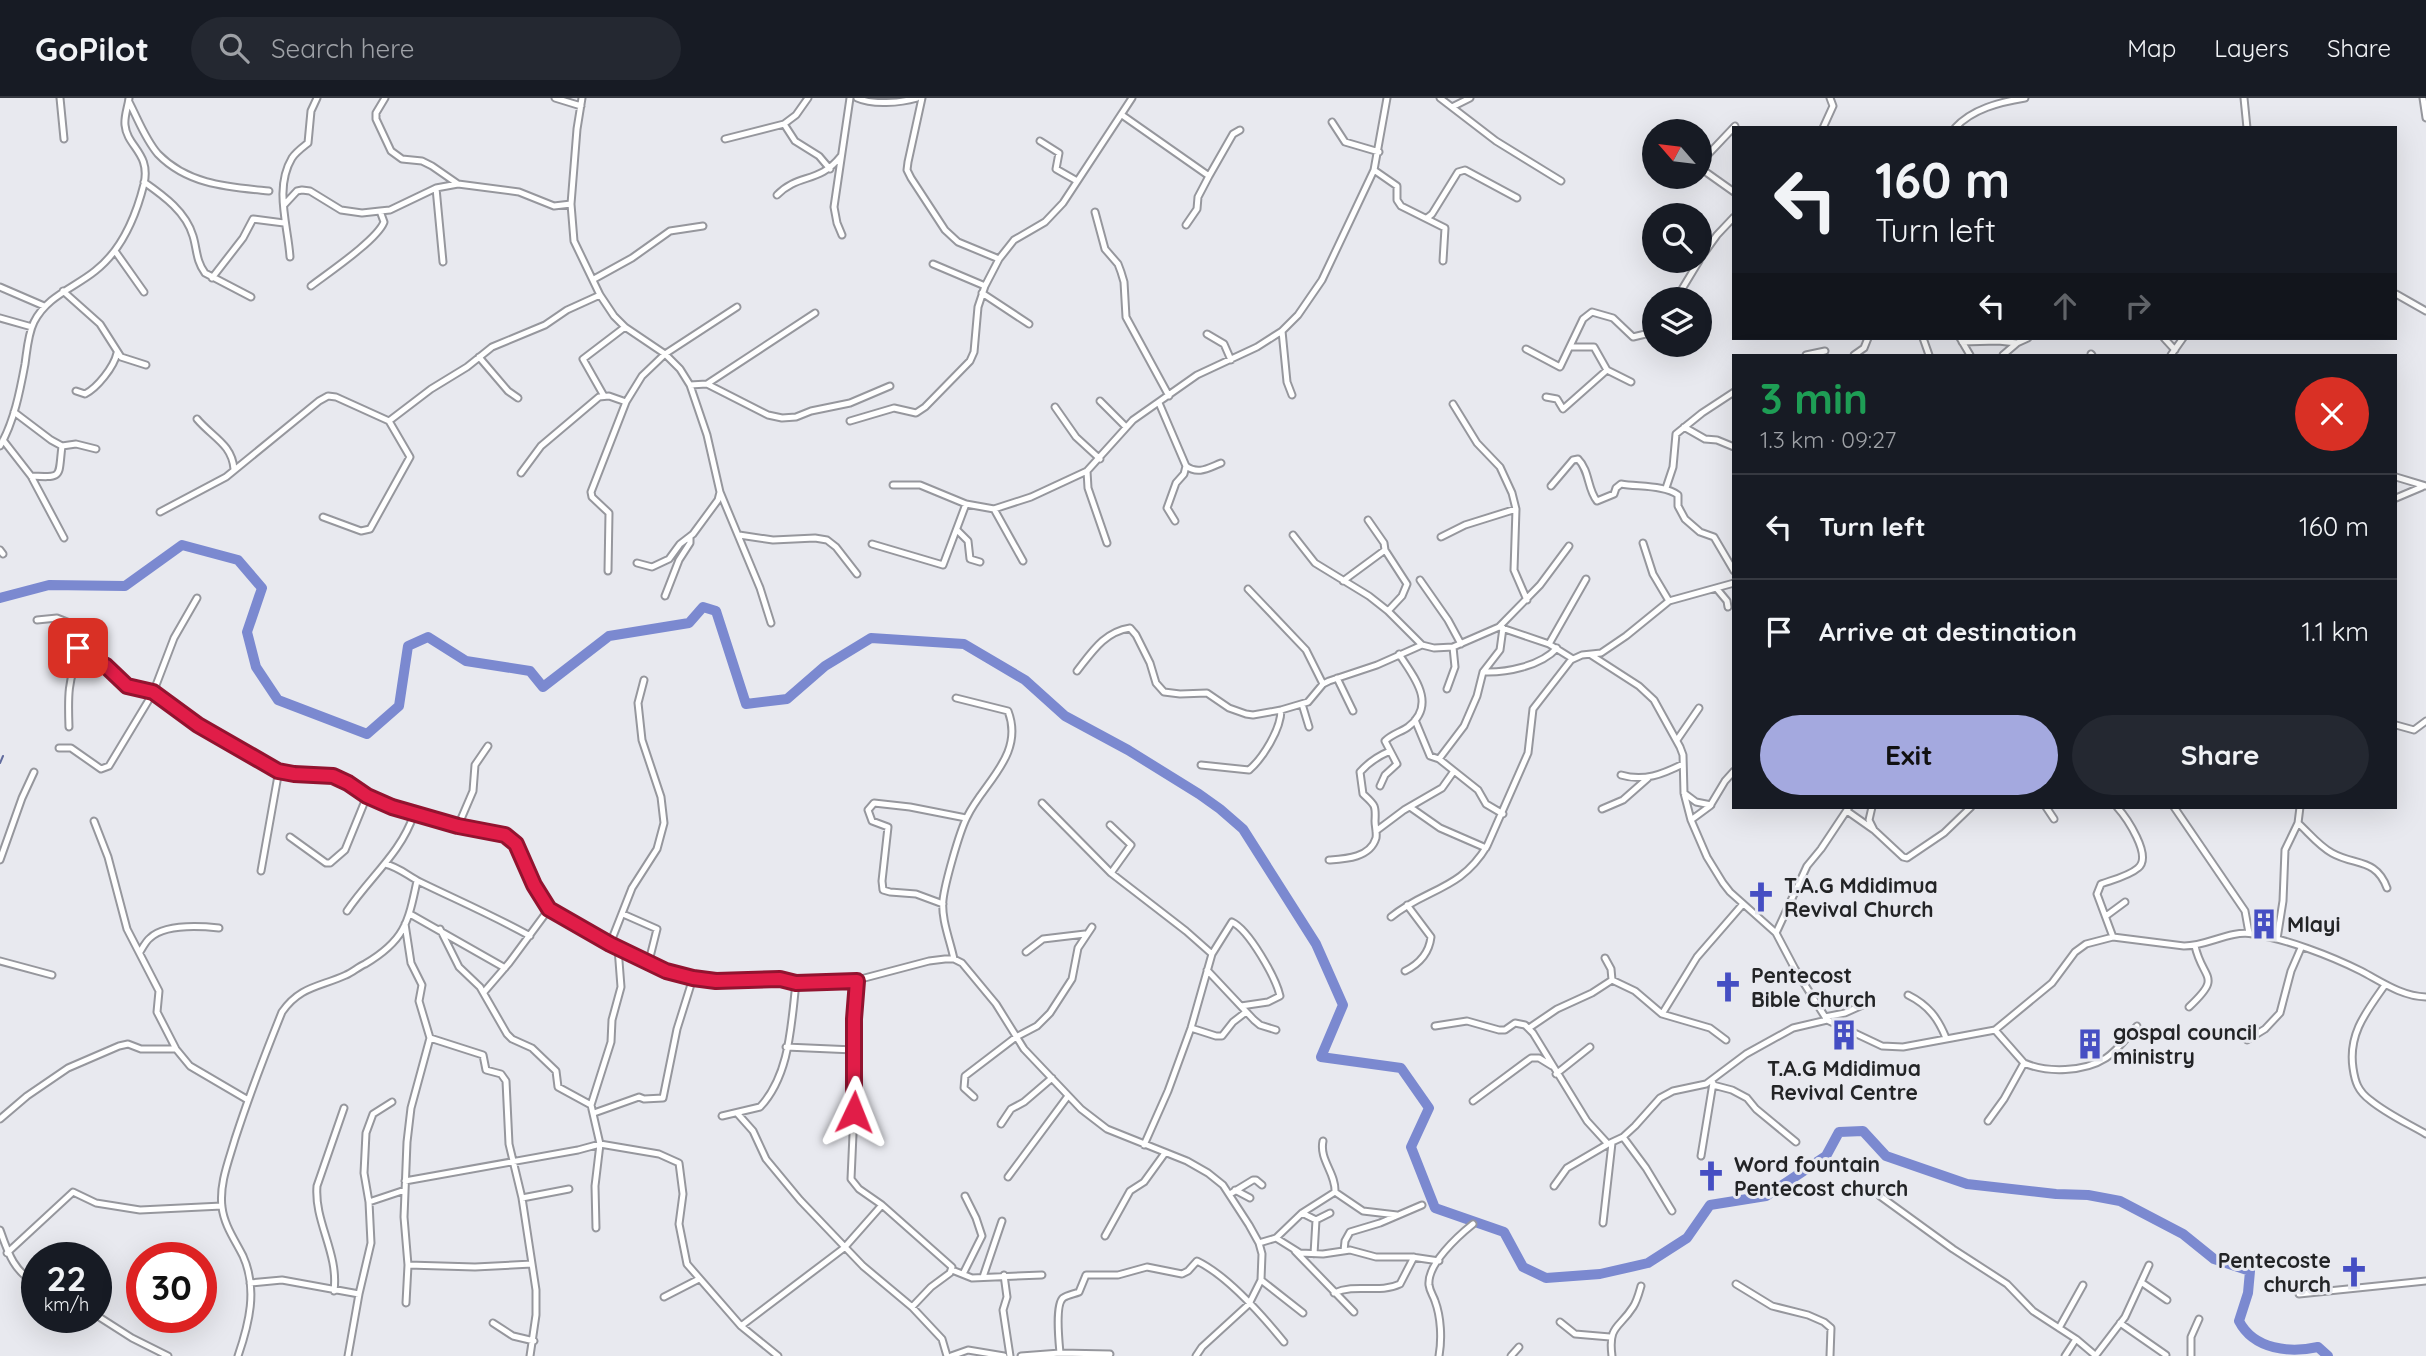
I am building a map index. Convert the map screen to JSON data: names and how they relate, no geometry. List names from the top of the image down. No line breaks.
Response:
{"places":{"church":["T.A.G Mdidimua Revival Church","Pentecost Bible Church","Word fountain Pentecost church","Pentecoste church"],"building":["Mlayi","T.A.G Mdidimua Revival Centre","gospal council ministry"]},"north":"top left","page":{"header":"GoPilot","search":"Search here","nav":["Map","Layers","Share"],"turn":["160 m","Turn left"],"heading":["3 min","1.3 km · 09:27"],"list":[{"name":"Turn left","value":"160 m"},{"name":"Arrive at destination","value":"1.1 km"}],"buttons":["Exit","Share"],"speed":"22 km/h","limit":"30"}}
